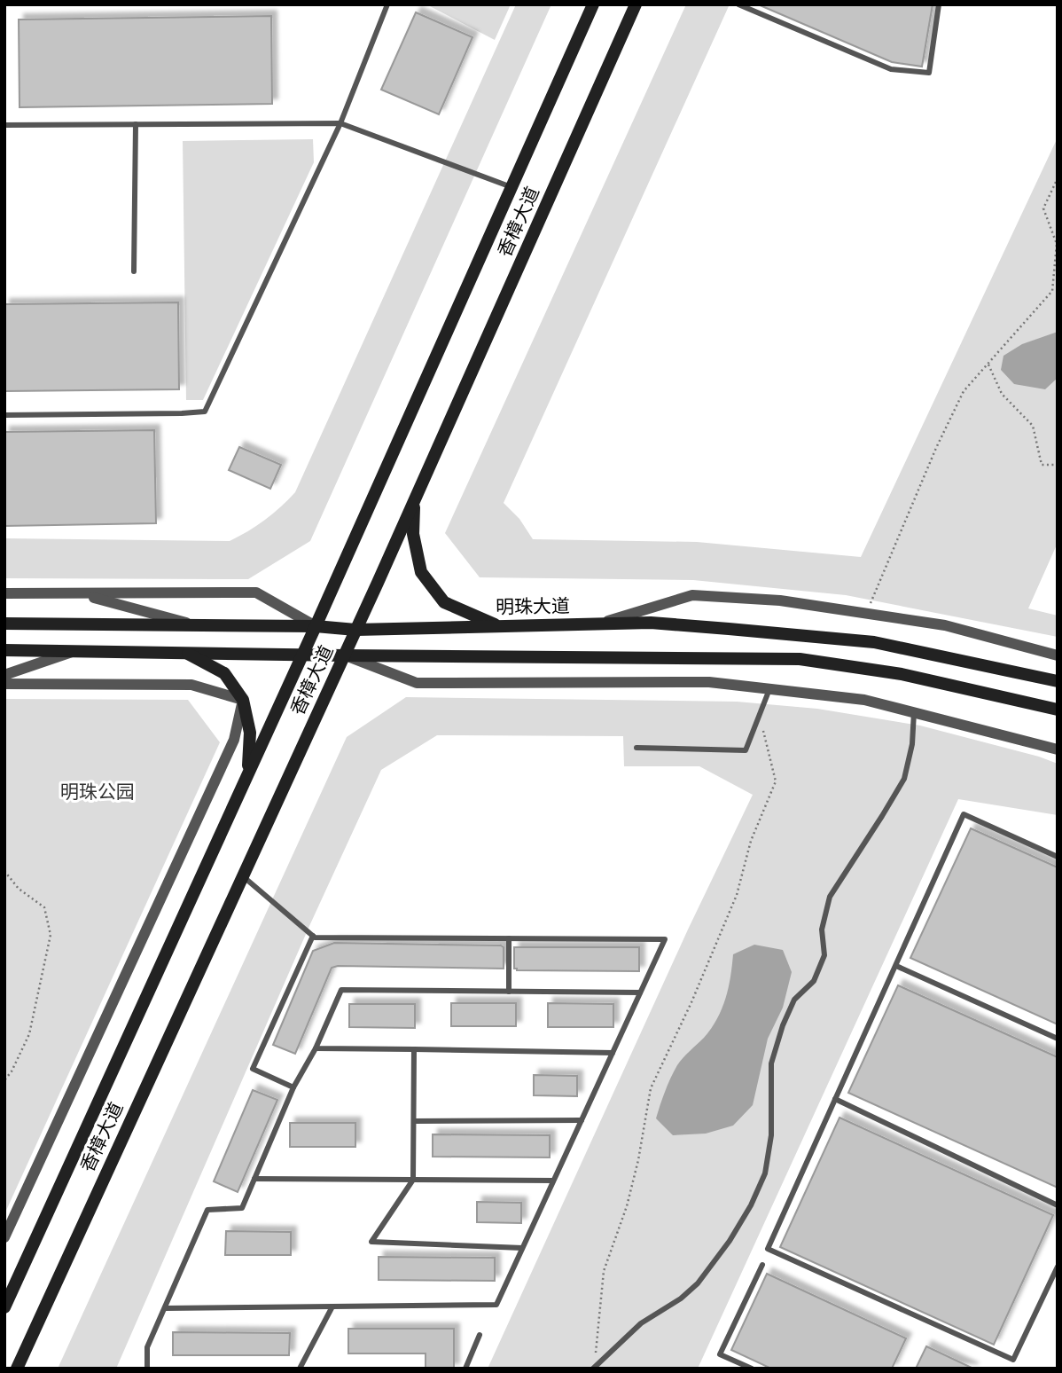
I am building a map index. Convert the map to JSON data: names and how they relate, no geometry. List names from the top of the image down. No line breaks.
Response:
{"streets":{"main road":["香樟大道","明珠大道"]},"crossings":[["香樟大道","明珠大道"]],"parks":["明珠公园"]}
